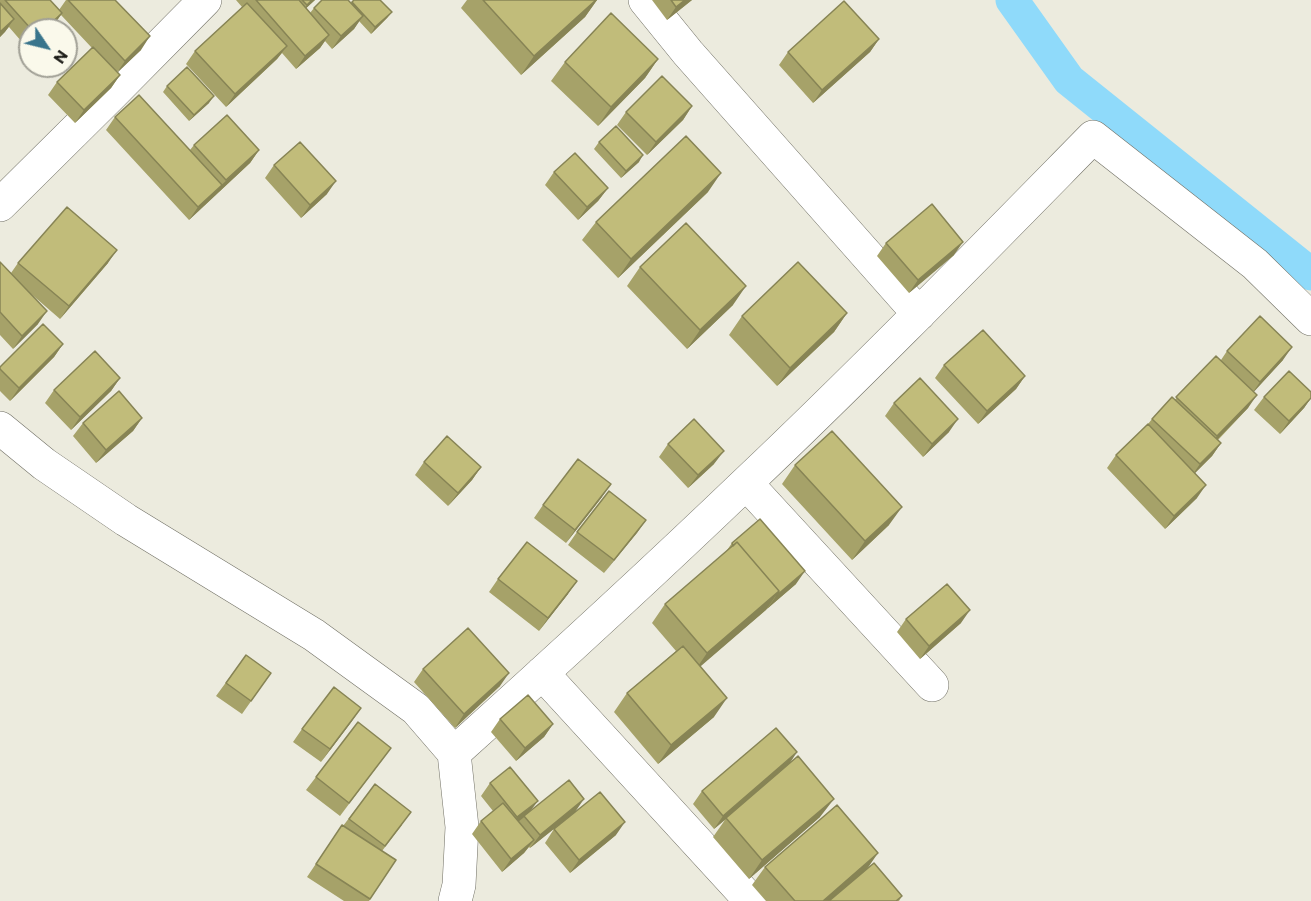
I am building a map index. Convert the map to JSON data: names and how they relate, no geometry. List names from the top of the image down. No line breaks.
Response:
{"north":"bottom right"}
